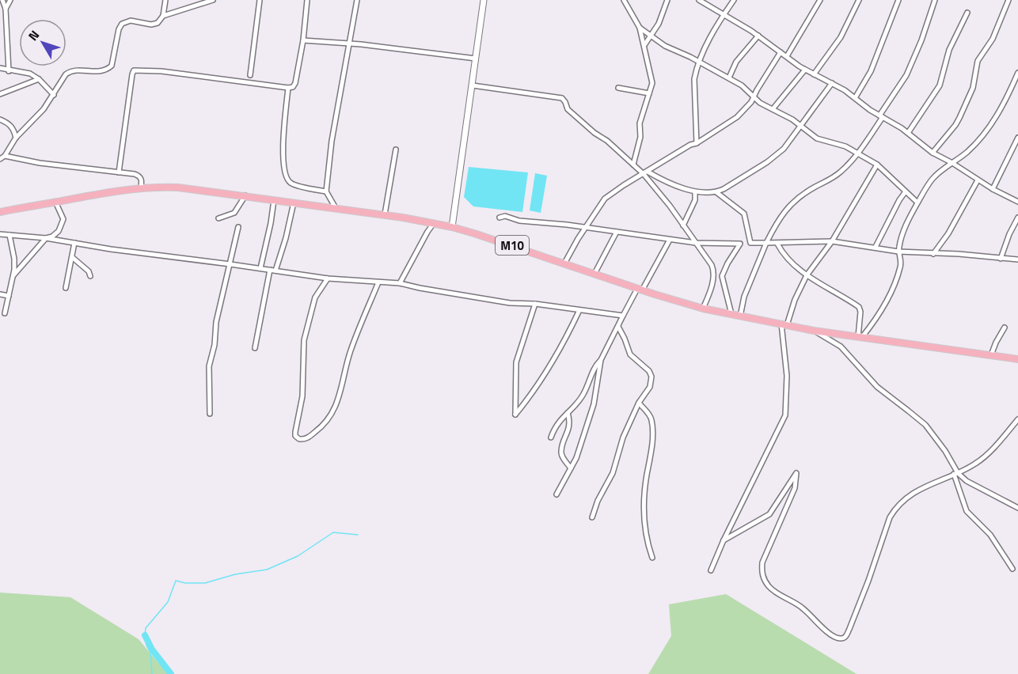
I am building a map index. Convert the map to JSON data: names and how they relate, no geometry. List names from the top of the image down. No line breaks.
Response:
{"streets":{"main road":["M10"]},"north":"top left"}
